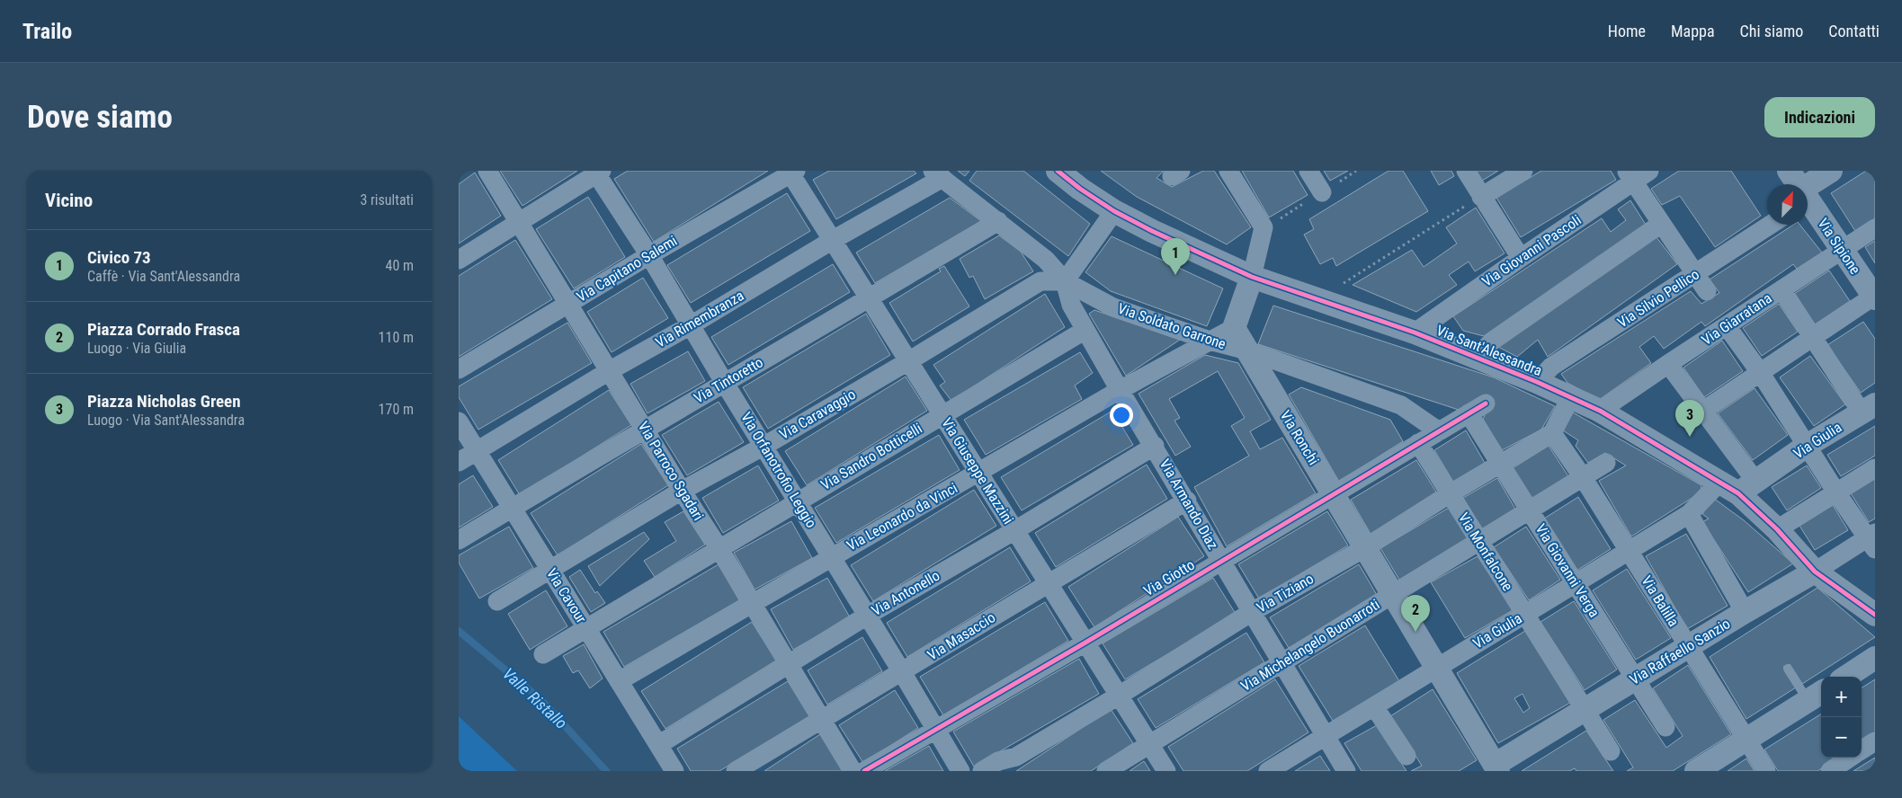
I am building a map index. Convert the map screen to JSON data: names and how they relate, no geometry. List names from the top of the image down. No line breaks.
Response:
{"streets":{"street":["Via Sipione","Via Giovanni Pascoli","Via Capitano Salemi","Via Silvio Pellico","Via Rimembranza","Via Giarratana","Via Soldato Garrone","Via Sant'Alessandra","Via Tintoretto","Via Caravaggio","Via Ronchi","Via Giulia","Via Sandro Botticelli","Via Orfanotrofio Leggio","Via Parroco Sgadari","Via Giuseppe Mazzini","Via Armando Diaz","Via Leonardo da Vinci","Via Monfalcone","Via Giovanni Verga","Via Giotto","Via Antonello","Via Tiziano","Via Cavour","Via Balilla","Via Masaccio","Via Michelangelo Buonarroti","Via Raffaello Sanzio"]},"crossings":[["Via Sipione","Via Giarratana"],["Via Giovanni Pascoli","Via Sant'Alessandra"],["Via Capitano Salemi","Via Orfanotrofio Leggio"],["Via Capitano Salemi","Via Parroco Sgadari"],["Via Capitano Salemi","Via Giuseppe Mazzini"],["Via Silvio Pellico","Via Sant'Alessandra"],["Via Rimembranza","Via Soldato Garrone"],["Via Rimembranza","Via Orfanotrofio Leggio"],["Via Rimembranza","Via Parroco Sgadari"],["Via Rimembranza","Via Giuseppe Mazzini"],["Via Rimembranza","Via Cavour"],["Via Giarratana","Via Sant'Alessandra"],["Via Soldato Garrone","Via Tintoretto"],["Via Soldato Garrone","Via Caravaggio"],["Via Soldato Garrone","Via Ronchi"],["Via Soldato Garrone","Via Armando Diaz"],["Via Soldato Garrone","Via Leonardo da Vinci"],["Via Soldato Garrone","Via Giotto"],["Via Sant'Alessandra","Via Giulia"],["Via Sant'Alessandra","Via Raffaello Sanzio"],["Via Tintoretto","Via Orfanotrofio Leggio"],["Via Tintoretto","Via Parroco Sgadari"],["Via Tintoretto","Via Giuseppe Mazzini"],["Via Tintoretto","Via Cavour"],["Via Caravaggio","Via Orfanotrofio Leggio"],["Via Caravaggio","Via Parroco Sgadari"],["Via Caravaggio","Via Giuseppe Mazzini"],["Via Caravaggio","Via Armando Diaz"],["Via Caravaggio","Via Cavour"],["Via Ronchi","Via Giulia"],["Via Ronchi","Via Leonardo da Vinci"],["Via Ronchi","Via Giotto"],["Via Ronchi","Via Tiziano"],["Via Ronchi","Via Michelangelo Buonarroti"],["Via Giulia","Via Armando Diaz"],["Via Giulia","Via Monfalcone"],["Via Giulia","Via Giovanni Verga"],["Via Giulia","Via Balilla"],["Via Sandro Botticelli","Via Orfanotrofio Leggio"],["Via Sandro Botticelli","Via Parroco Sgadari"],["Via Sandro Botticelli","Via Giuseppe Mazzini"],["Via Sandro Botticelli","Via Armando Diaz"],["Via Sandro Botticelli","Via Cavour"],["Via Orfanotrofio Leggio","Via Leonardo da Vinci"],["Via Orfanotrofio Leggio","Via Giotto"],["Via Orfanotrofio Leggio","Via Antonello"],["Via Orfanotrofio Leggio","Via Masaccio"],["Via Parroco Sgadari","Via Leonardo da Vinci"],["Via Parroco Sgadari","Via Antonello"],["Via Parroco Sgadari","Via Masaccio"],["Via Giuseppe Mazzini","Via Leonardo da Vinci"],["Via Giuseppe Mazzini","Via Giotto"],["Via Giuseppe Mazzini","Via Antonello"],["Via Giuseppe Mazzini","Via Tiziano"],["Via Giuseppe Mazzini","Via Masaccio"],["Via Giuseppe Mazzini","Via Michelangelo Buonarroti"],["Via Armando Diaz","Via Leonardo da Vinci"],["Via Armando Diaz","Via Giotto"],["Via Armando Diaz","Via Antonello"],["Via Armando Diaz","Via Tiziano"],["Via Armando Diaz","Via Masaccio"],["Via Armando Diaz","Via Michelangelo Buonarroti"],["Via Leonardo da Vinci","Via Cavour"],["Via Monfalcone","Via Giotto"],["Via Monfalcone","Via Tiziano"],["Via Monfalcone","Via Michelangelo Buonarroti"],["Via Monfalcone","Via Raffaello Sanzio"],["Via Giovanni Verga","Via Giotto"],["Via Giovanni Verga","Via Tiziano"],["Via Giovanni Verga","Via Michelangelo Buonarroti"],["Via Giovanni Verga","Via Raffaello Sanzio"],["Via Antonello","Via Cavour"],["Via Tiziano","Via Balilla"],["Via Balilla","Via Michelangelo Buonarroti"],["Via Balilla","Via Raffaello Sanzio"]],"water":["Valle Ristallo"],"north":"top right","page":{"header":"Trailo","nav":["Home","Mappa","Chi siamo","Contatti"],"buttons":"Indicazioni","title":"Dove siamo","heading":["Vicino","3 risultati"],"list":[{"mark":"1","name":"Civico 73","note":"Caffè · Via Sant'Alessandra","value":"40 m"},{"mark":"2","name":"Piazza Corrado Frasca","note":"Luogo · Via Giulia","value":"110 m"},{"mark":"3","name":"Piazza Nicholas Green","note":"Luogo · Via Sant'Alessandra","value":"170 m"}],"pins":["1","3","2"],"map_buttons":["+","−"]}}
